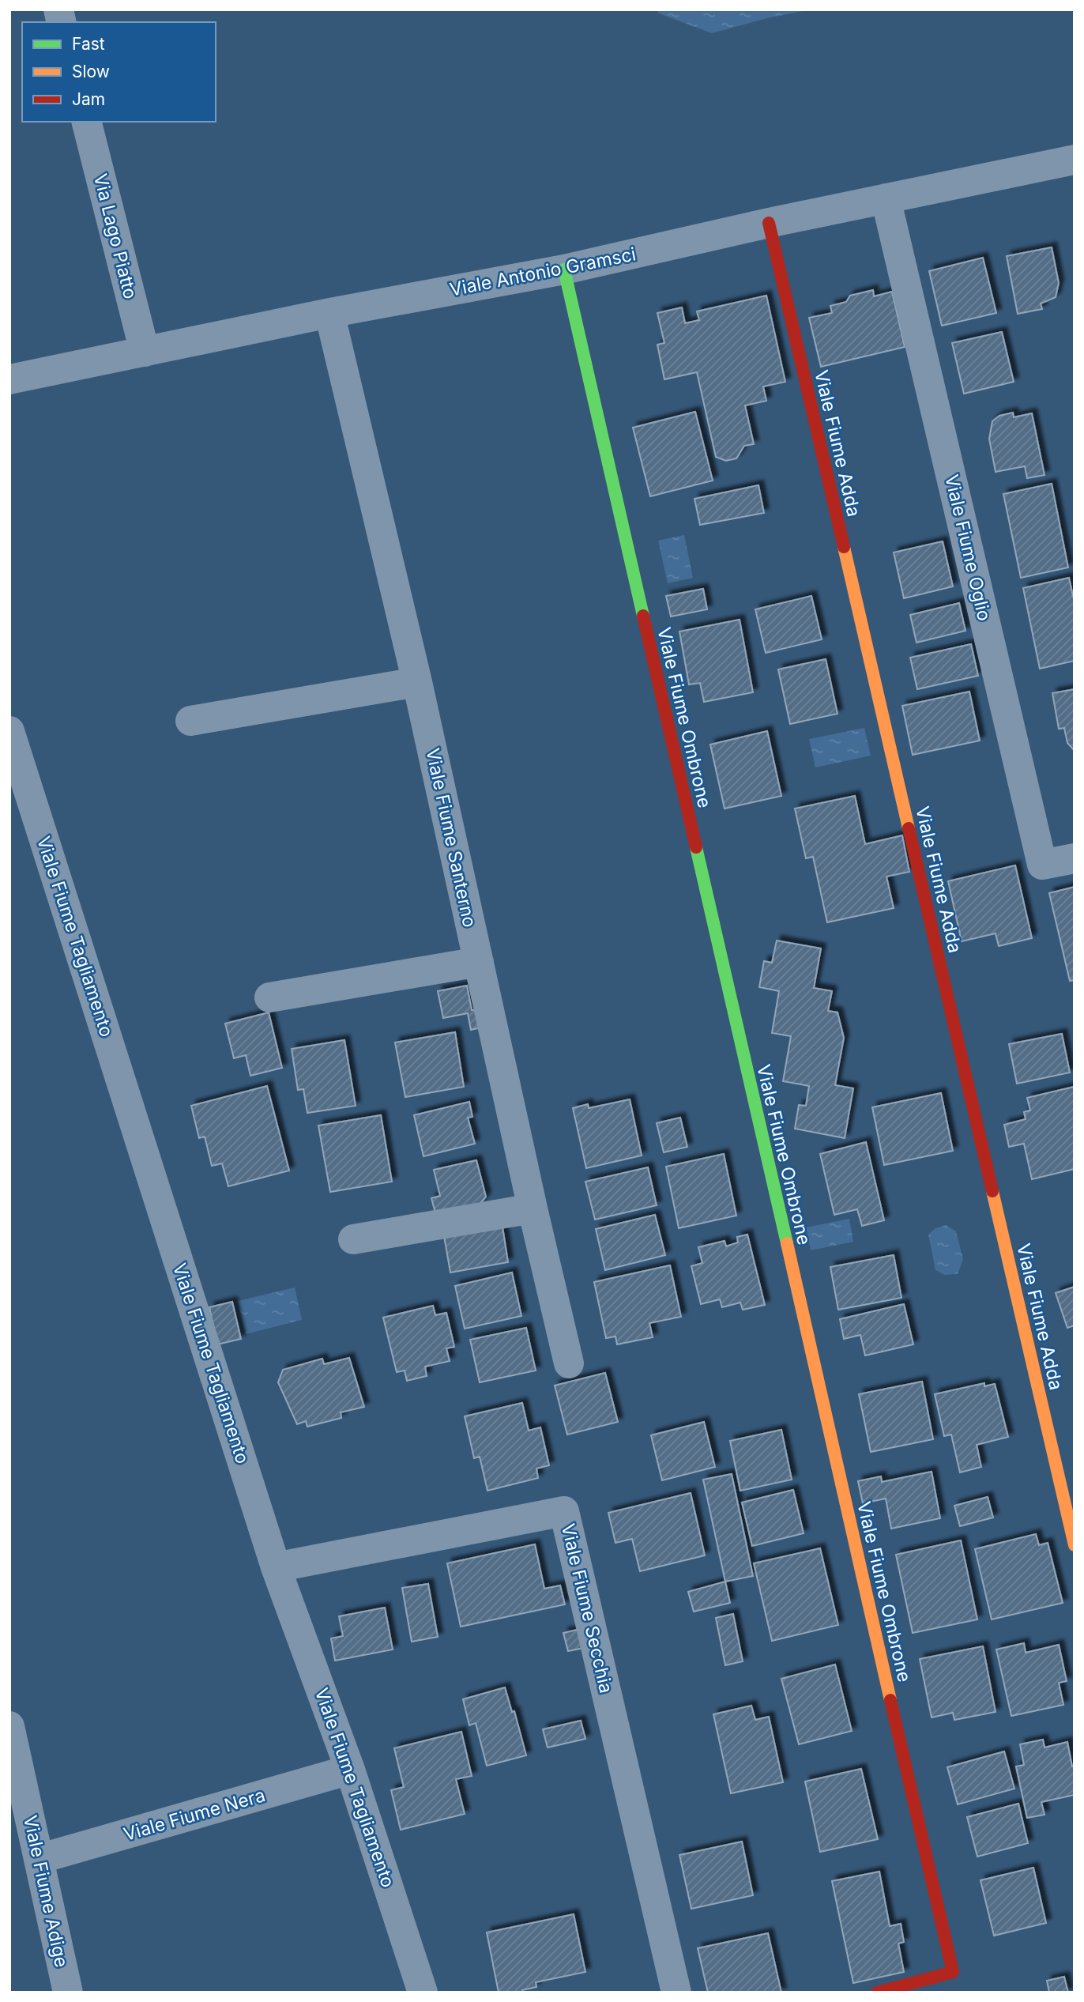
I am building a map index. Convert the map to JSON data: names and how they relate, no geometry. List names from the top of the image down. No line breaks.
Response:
{"streets":{"street":["Via Lago Piatto","Viale Antonio Gramsci","Viale Fiume Adda","Viale Fiume Oglio","Viale Fiume Ombrone","Viale Fiume Santerno","Viale Fiume Tagliamento","Viale Fiume Secchia","Viale Fiume Nera","Viale Fiume Adige"]},"crossings":[["Via Lago Piatto","Viale Antonio Gramsci"],["Viale Antonio Gramsci","Viale Fiume Adda"],["Viale Antonio Gramsci","Viale Fiume Oglio"],["Viale Antonio Gramsci","Viale Fiume Ombrone"],["Viale Antonio Gramsci","Viale Fiume Santerno"],["Viale Fiume Tagliamento","Viale Fiume Secchia"],["Viale Fiume Tagliamento","Viale Fiume Nera"],["Viale Fiume Nera","Viale Fiume Adige"]],"legend":["Fast","Slow","Jam"]}
